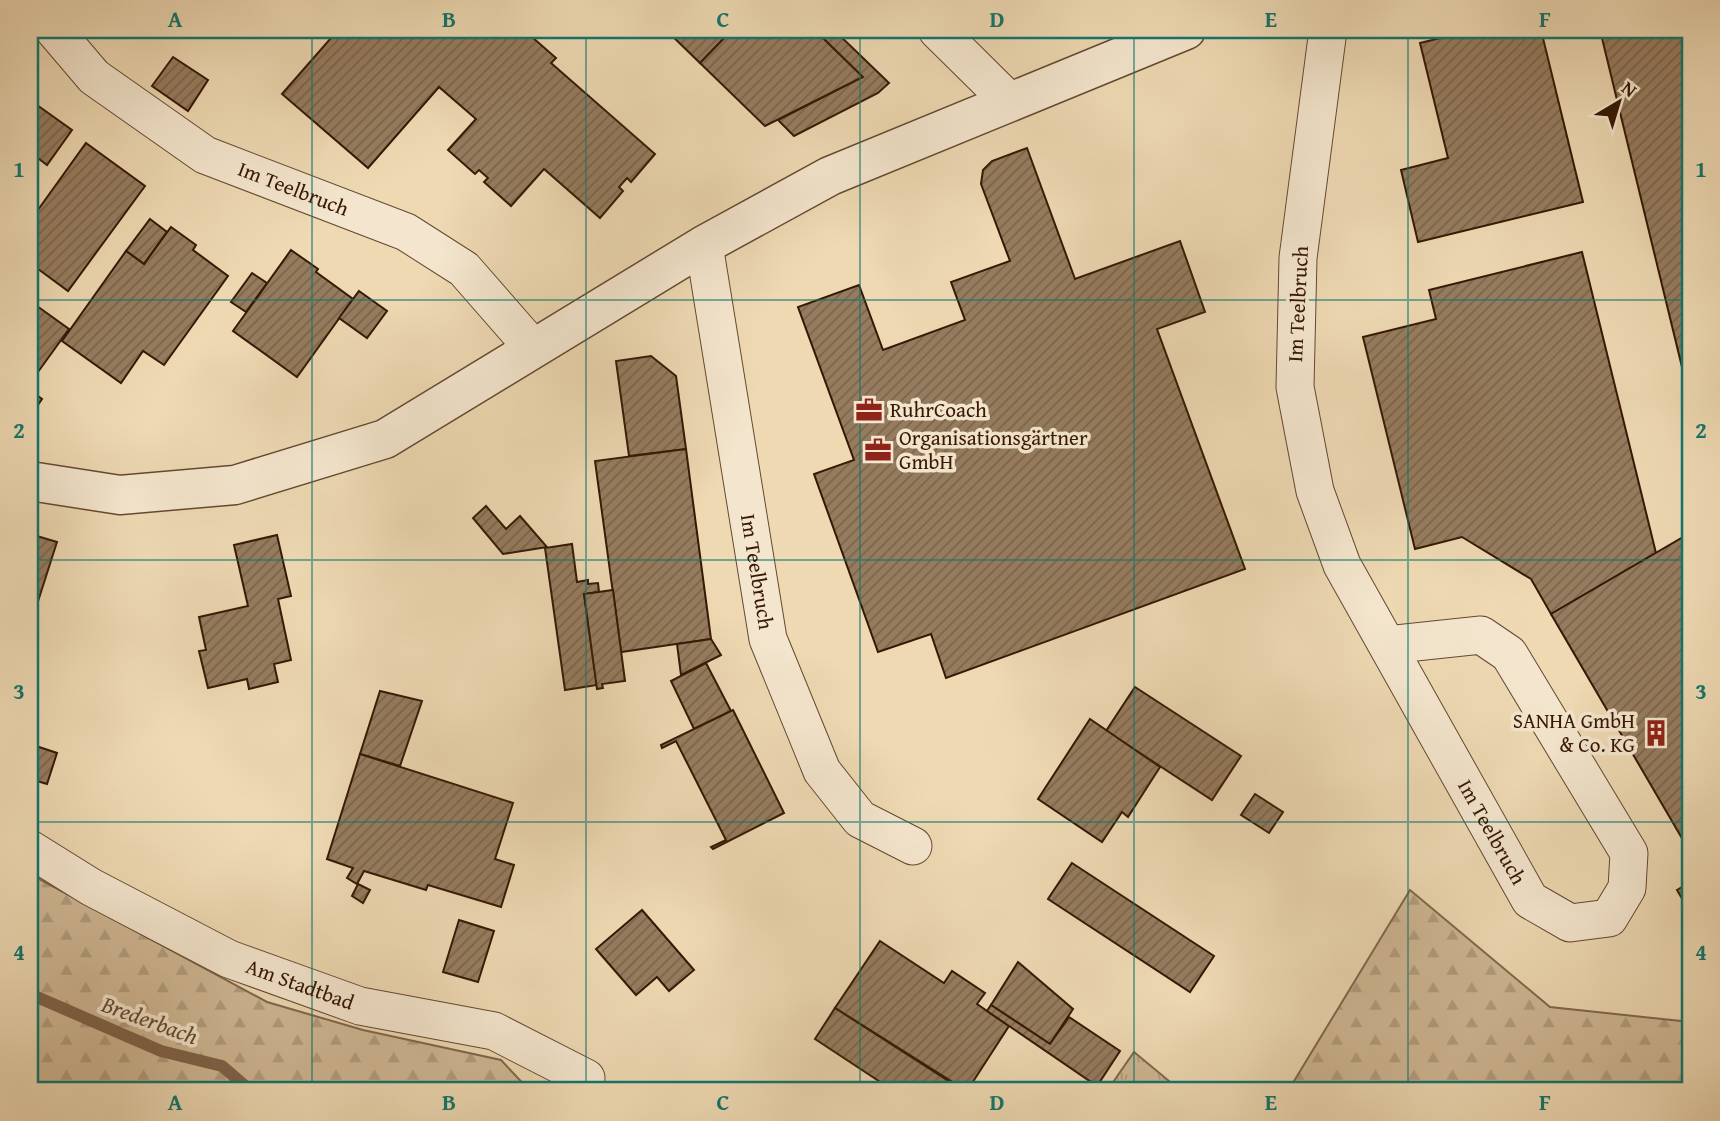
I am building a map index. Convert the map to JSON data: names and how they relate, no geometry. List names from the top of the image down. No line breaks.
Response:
{"streets":{"street":["Im Teelbruch","Am Stadtbad"]},"water":["Brederbach"],"places":{"office":["RuhrCoach","Organisationsgärtner GmbH"],"building":["SANHA GmbH & Co. KG"]},"north":"top right","grid":{"columns":["A","B","C","D","E","F"],"rows":["1","2","3","4"]}}
